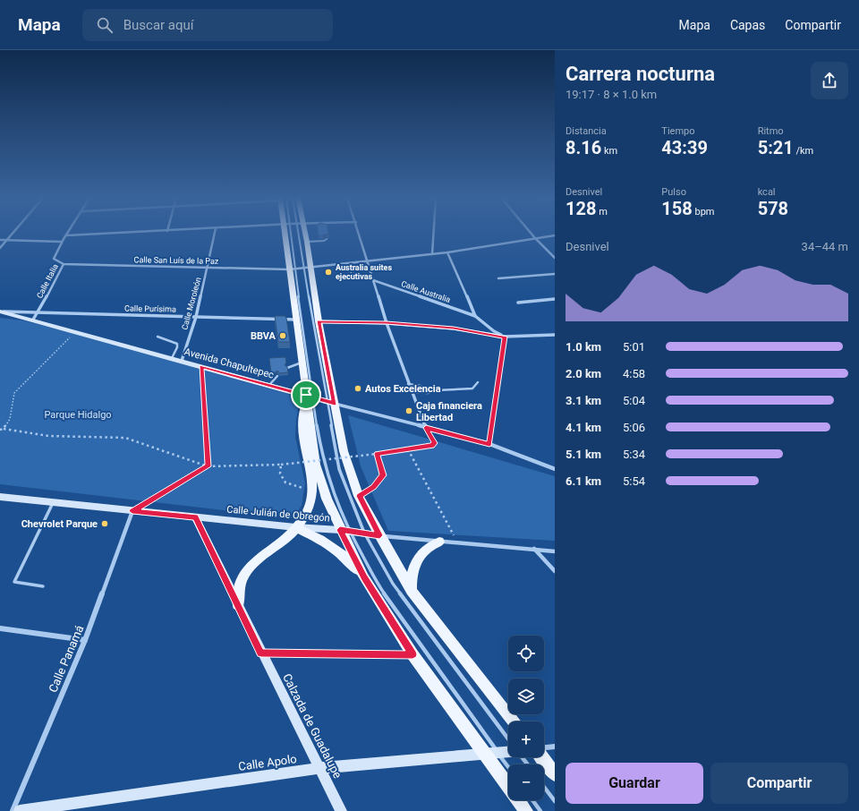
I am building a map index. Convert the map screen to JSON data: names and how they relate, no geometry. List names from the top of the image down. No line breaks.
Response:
{"streets":{"street":["Calle San Luís de la Paz","Calle Italia","Calle Australia","Calle Moroleón","Calle Purísima","Avenida Chapultepec","Calle Julián de Obregón","Calle Panamá","Calzada de Guadalupe","Calle Apolo"]},"crossings":[["Calle San Luís de la Paz","Calle Italia"],["Calle San Luís de la Paz","Calle Moroleón"],["Calle Italia","Calle Purísima"],["Calle Italia","Avenida Chapultepec"],["Calle Moroleón","Calle Purísima"],["Calle Moroleón","Avenida Chapultepec"],["Calle Purísima","Avenida Chapultepec"],["Calle Julián de Obregón","Calle Panamá"],["Calle Julián de Obregón","Calzada de Guadalupe"],["Calzada de Guadalupe","Calle Apolo"]],"parks":["Parque Hidalgo"],"places":["Australia suites ejecutivas","BBVA","Autos Excelencia","Caja financiera Libertad","Chevrolet Parque"],"page":{"header":"Mapa","search":"Buscar aquí","nav":["Mapa","Capas","Compartir"],"heading":["Carrera nocturna","19:17 · 8 × 1.0 km"],"stats":[["Distancia","8.16 km"],["Tiempo","43:39"],["Ritmo","5:21 /km"],["Desnivel","128 m"],["Pulso","158 bpm"],["kcal","578"]],"chart":["Desnivel","34–44 m"],"list":[{"name":"1.0 km","note":"5:01"},{"name":"2.0 km","note":"4:58"},{"name":"3.1 km","note":"5:04"},{"name":"4.1 km","note":"5:06"},{"name":"5.1 km","note":"5:34"},{"name":"6.1 km","note":"5:54"}],"map_buttons":["+","−"],"buttons":["Guardar","Compartir"]}}
